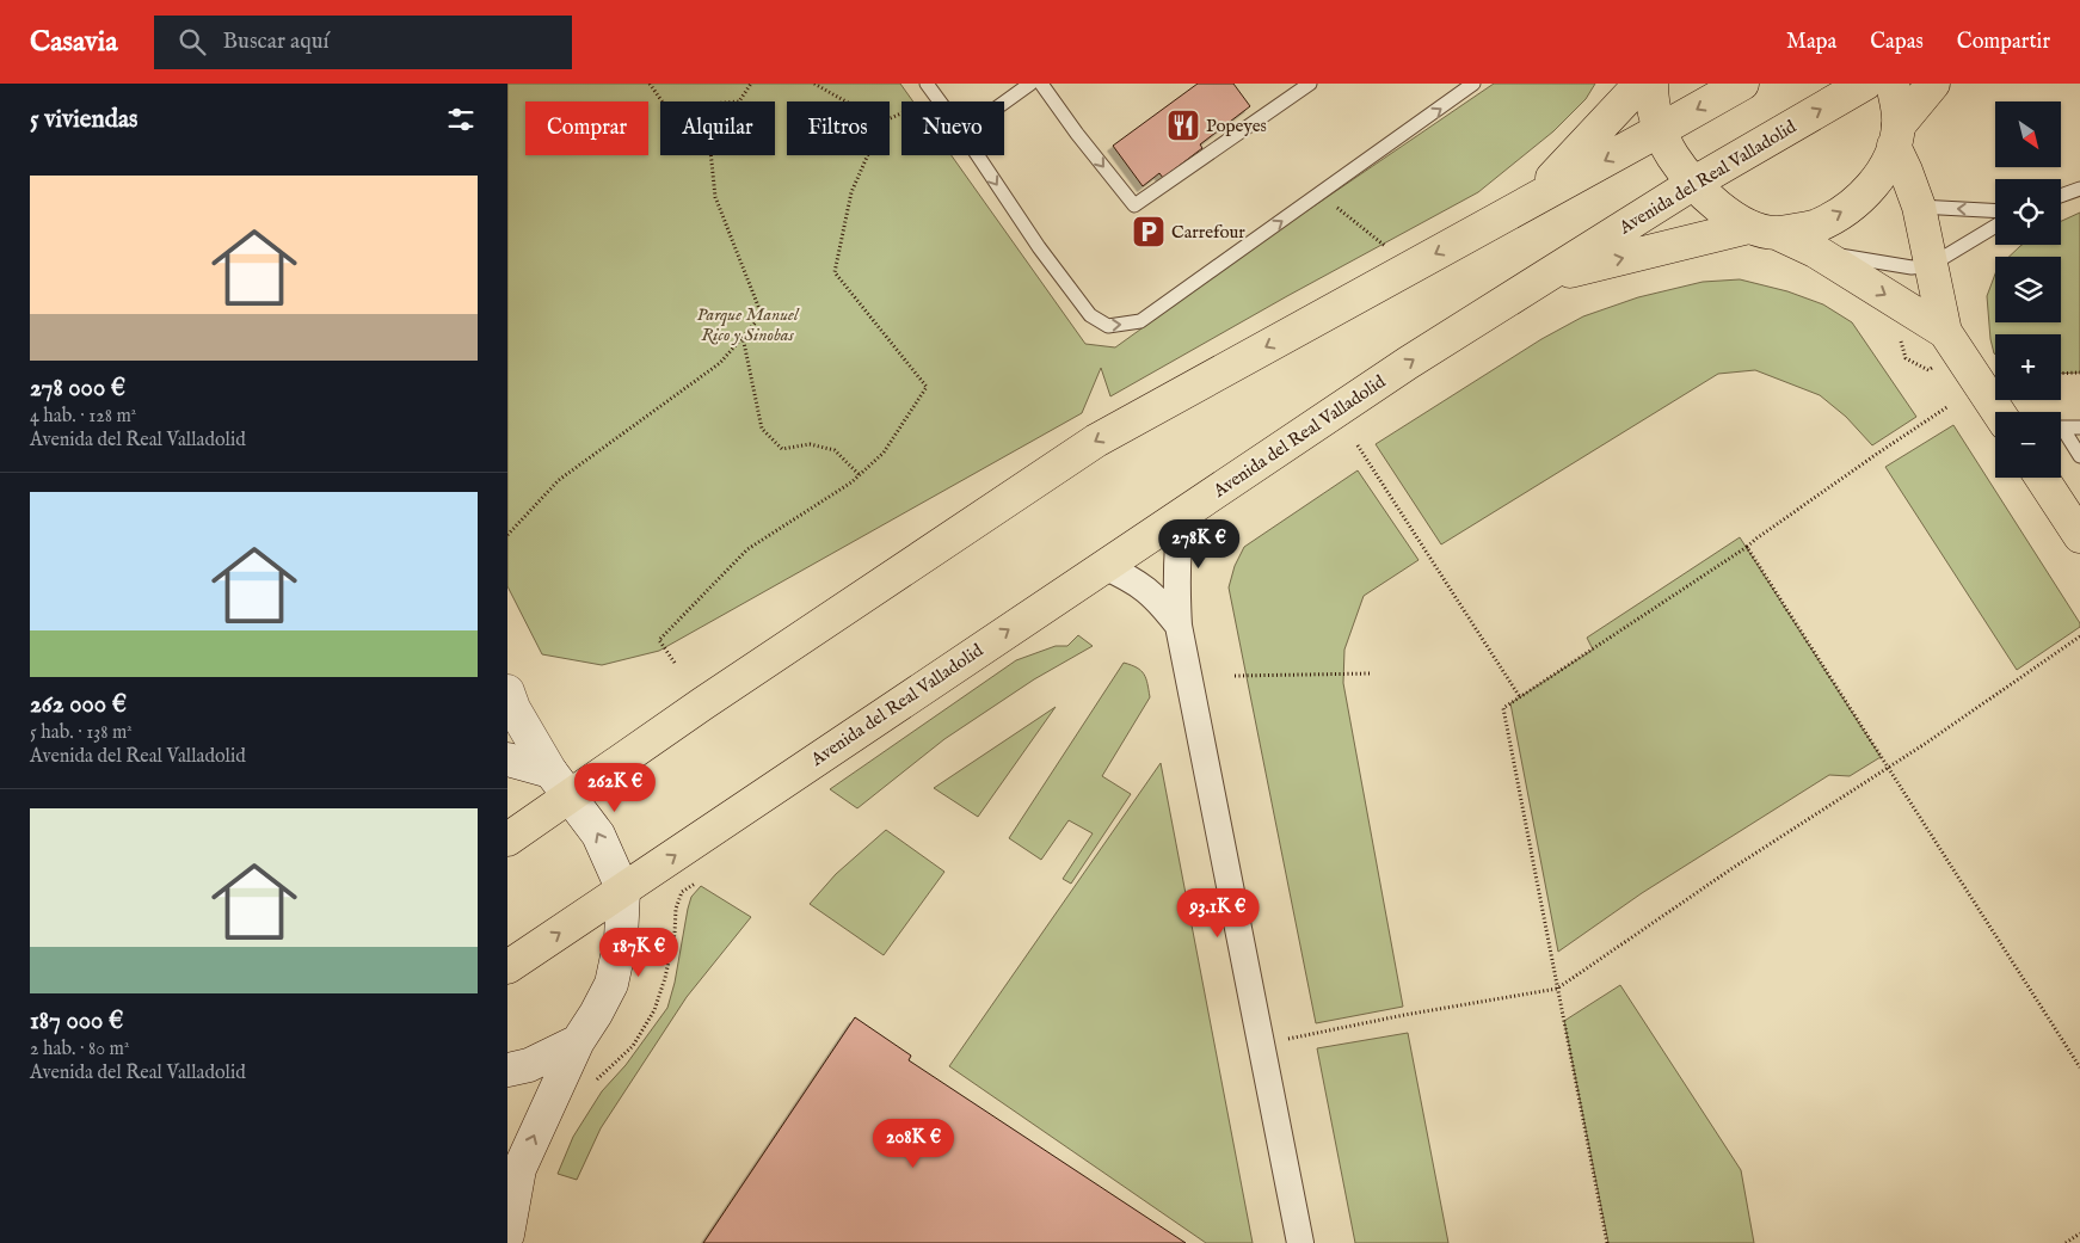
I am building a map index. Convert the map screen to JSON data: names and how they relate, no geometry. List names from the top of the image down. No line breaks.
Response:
{"streets":{"main road":["Avenida del Real Valladolid"]},"parks":["Parque Manuel Rico y Sinobas"],"places":{"restaurant":["Popeyes"],"parking":["Carrefour"]},"north":"bottom right","page":{"header":"Casavia","search":"Buscar aquí","nav":["Mapa","Capas","Compartir"],"heading":"5 viviendas","map_buttons":["+","−"],"chip":["Comprar","Alquilar","Filtros","Nuevo"],"list":[{"name":"278 000 €","note":"4 hab. · 128 m² · Avenida del Real Valladolid"},{"name":"262 000 €","note":"5 hab. · 138 m² · Avenida del Real Valladolid"},{"name":"187 000 €","note":"2 hab. · 80 m² · Avenida del Real Valladolid"}],"price":["278K €","262K €","93.1K €","187K €","208K €"]}}
